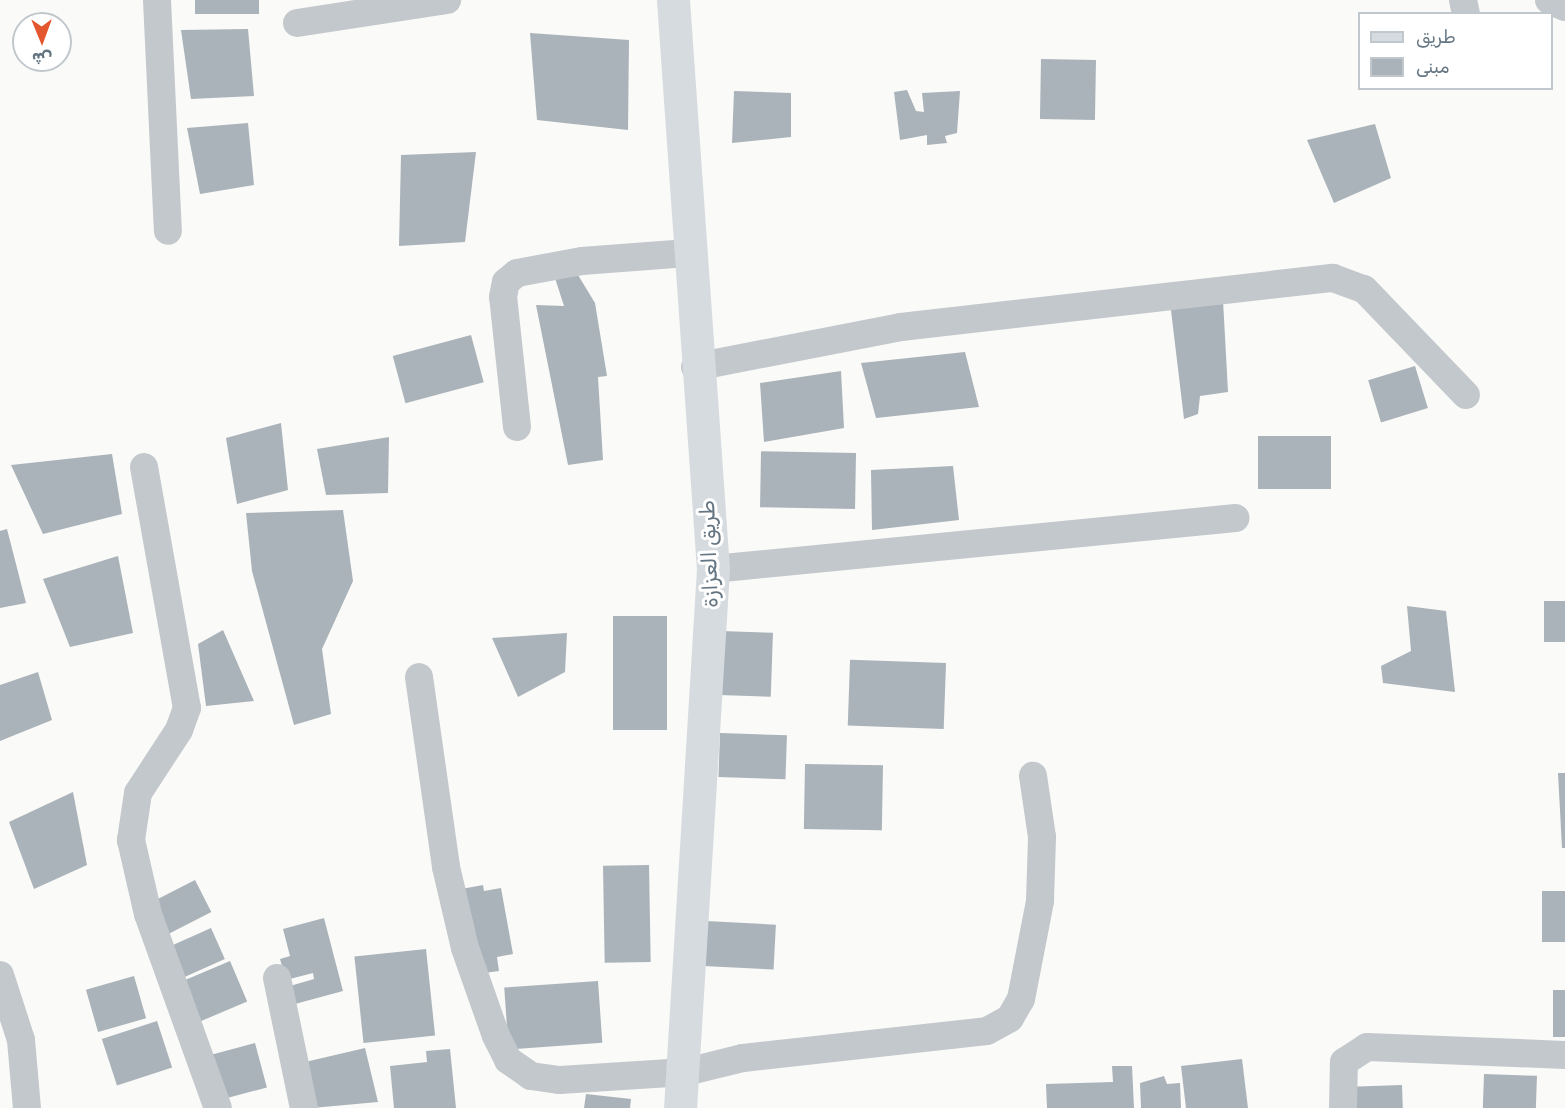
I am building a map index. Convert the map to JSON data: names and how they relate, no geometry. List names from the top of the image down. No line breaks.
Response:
{"streets":{"street":["طريق العزازة"]},"legend":["طريق","مبنى"],"north":"bottom"}
